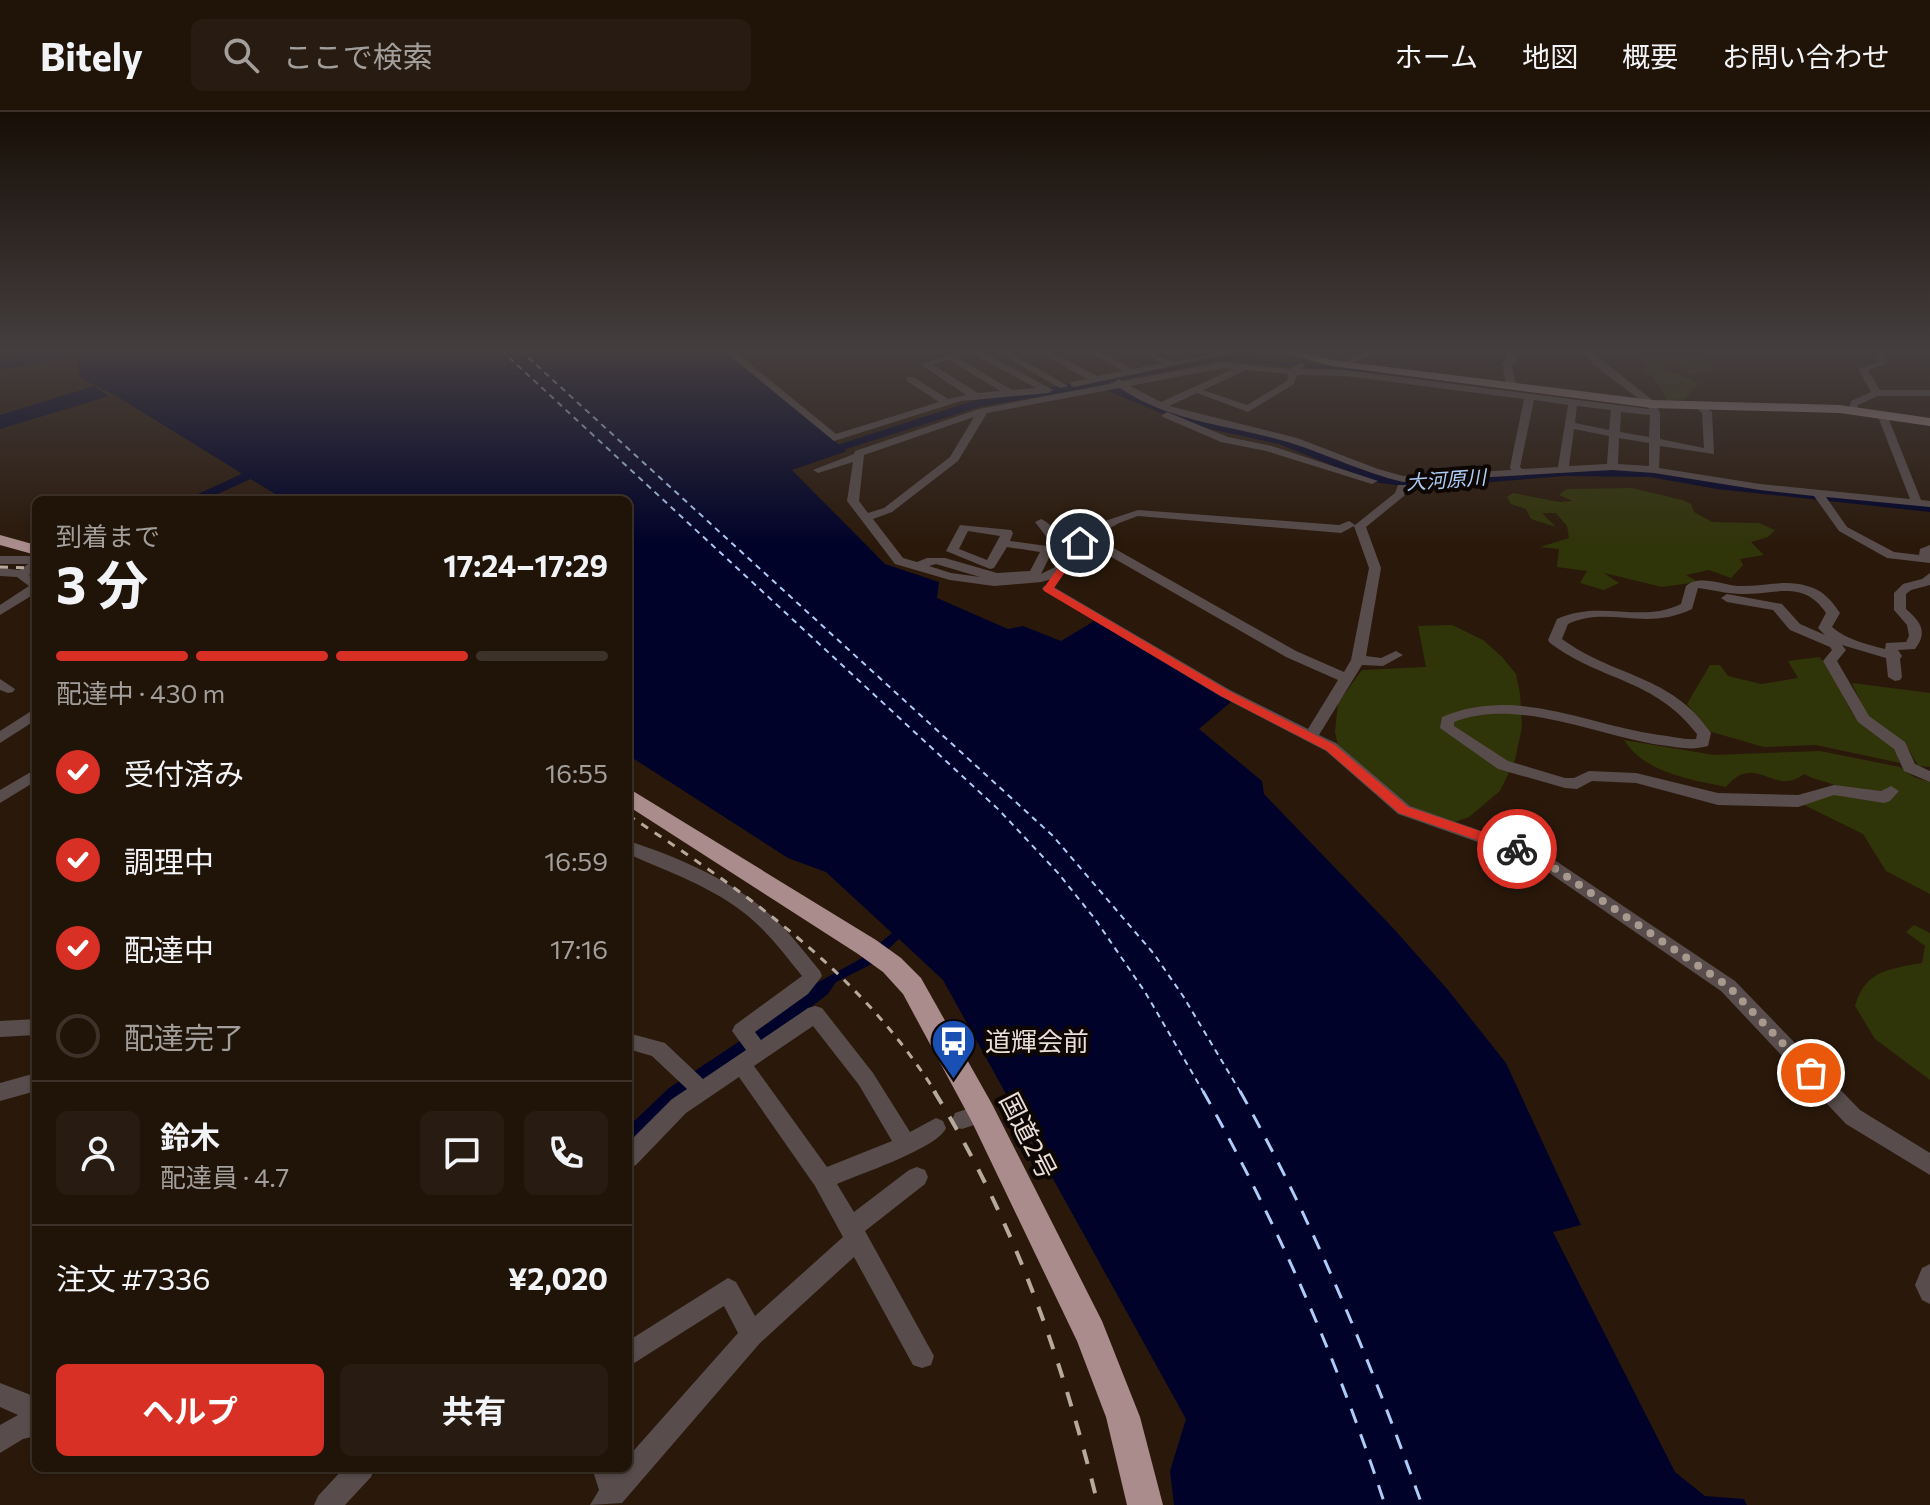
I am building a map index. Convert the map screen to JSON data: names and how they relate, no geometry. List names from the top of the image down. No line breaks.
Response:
{"streets":{"highway":["国道2号"]},"water":["大河原川"],"places":{"bus stop":["道輝会前"]},"page":{"header":"Bitely","search":"ここで検索","nav":["ホーム","地図","概要","お問い合わせ"],"heading":["3 分","到着まで","17:24–17:29"],"panel":["鈴木","配達員 · 4.7","注文 #7336","¥2,020"],"bar":"配達中 · 430 m","list":[["受付済み","16:55"],["調理中","16:59"],["配達中","17:16"],"配達完了"],"buttons":["ヘルプ","共有"]}}
